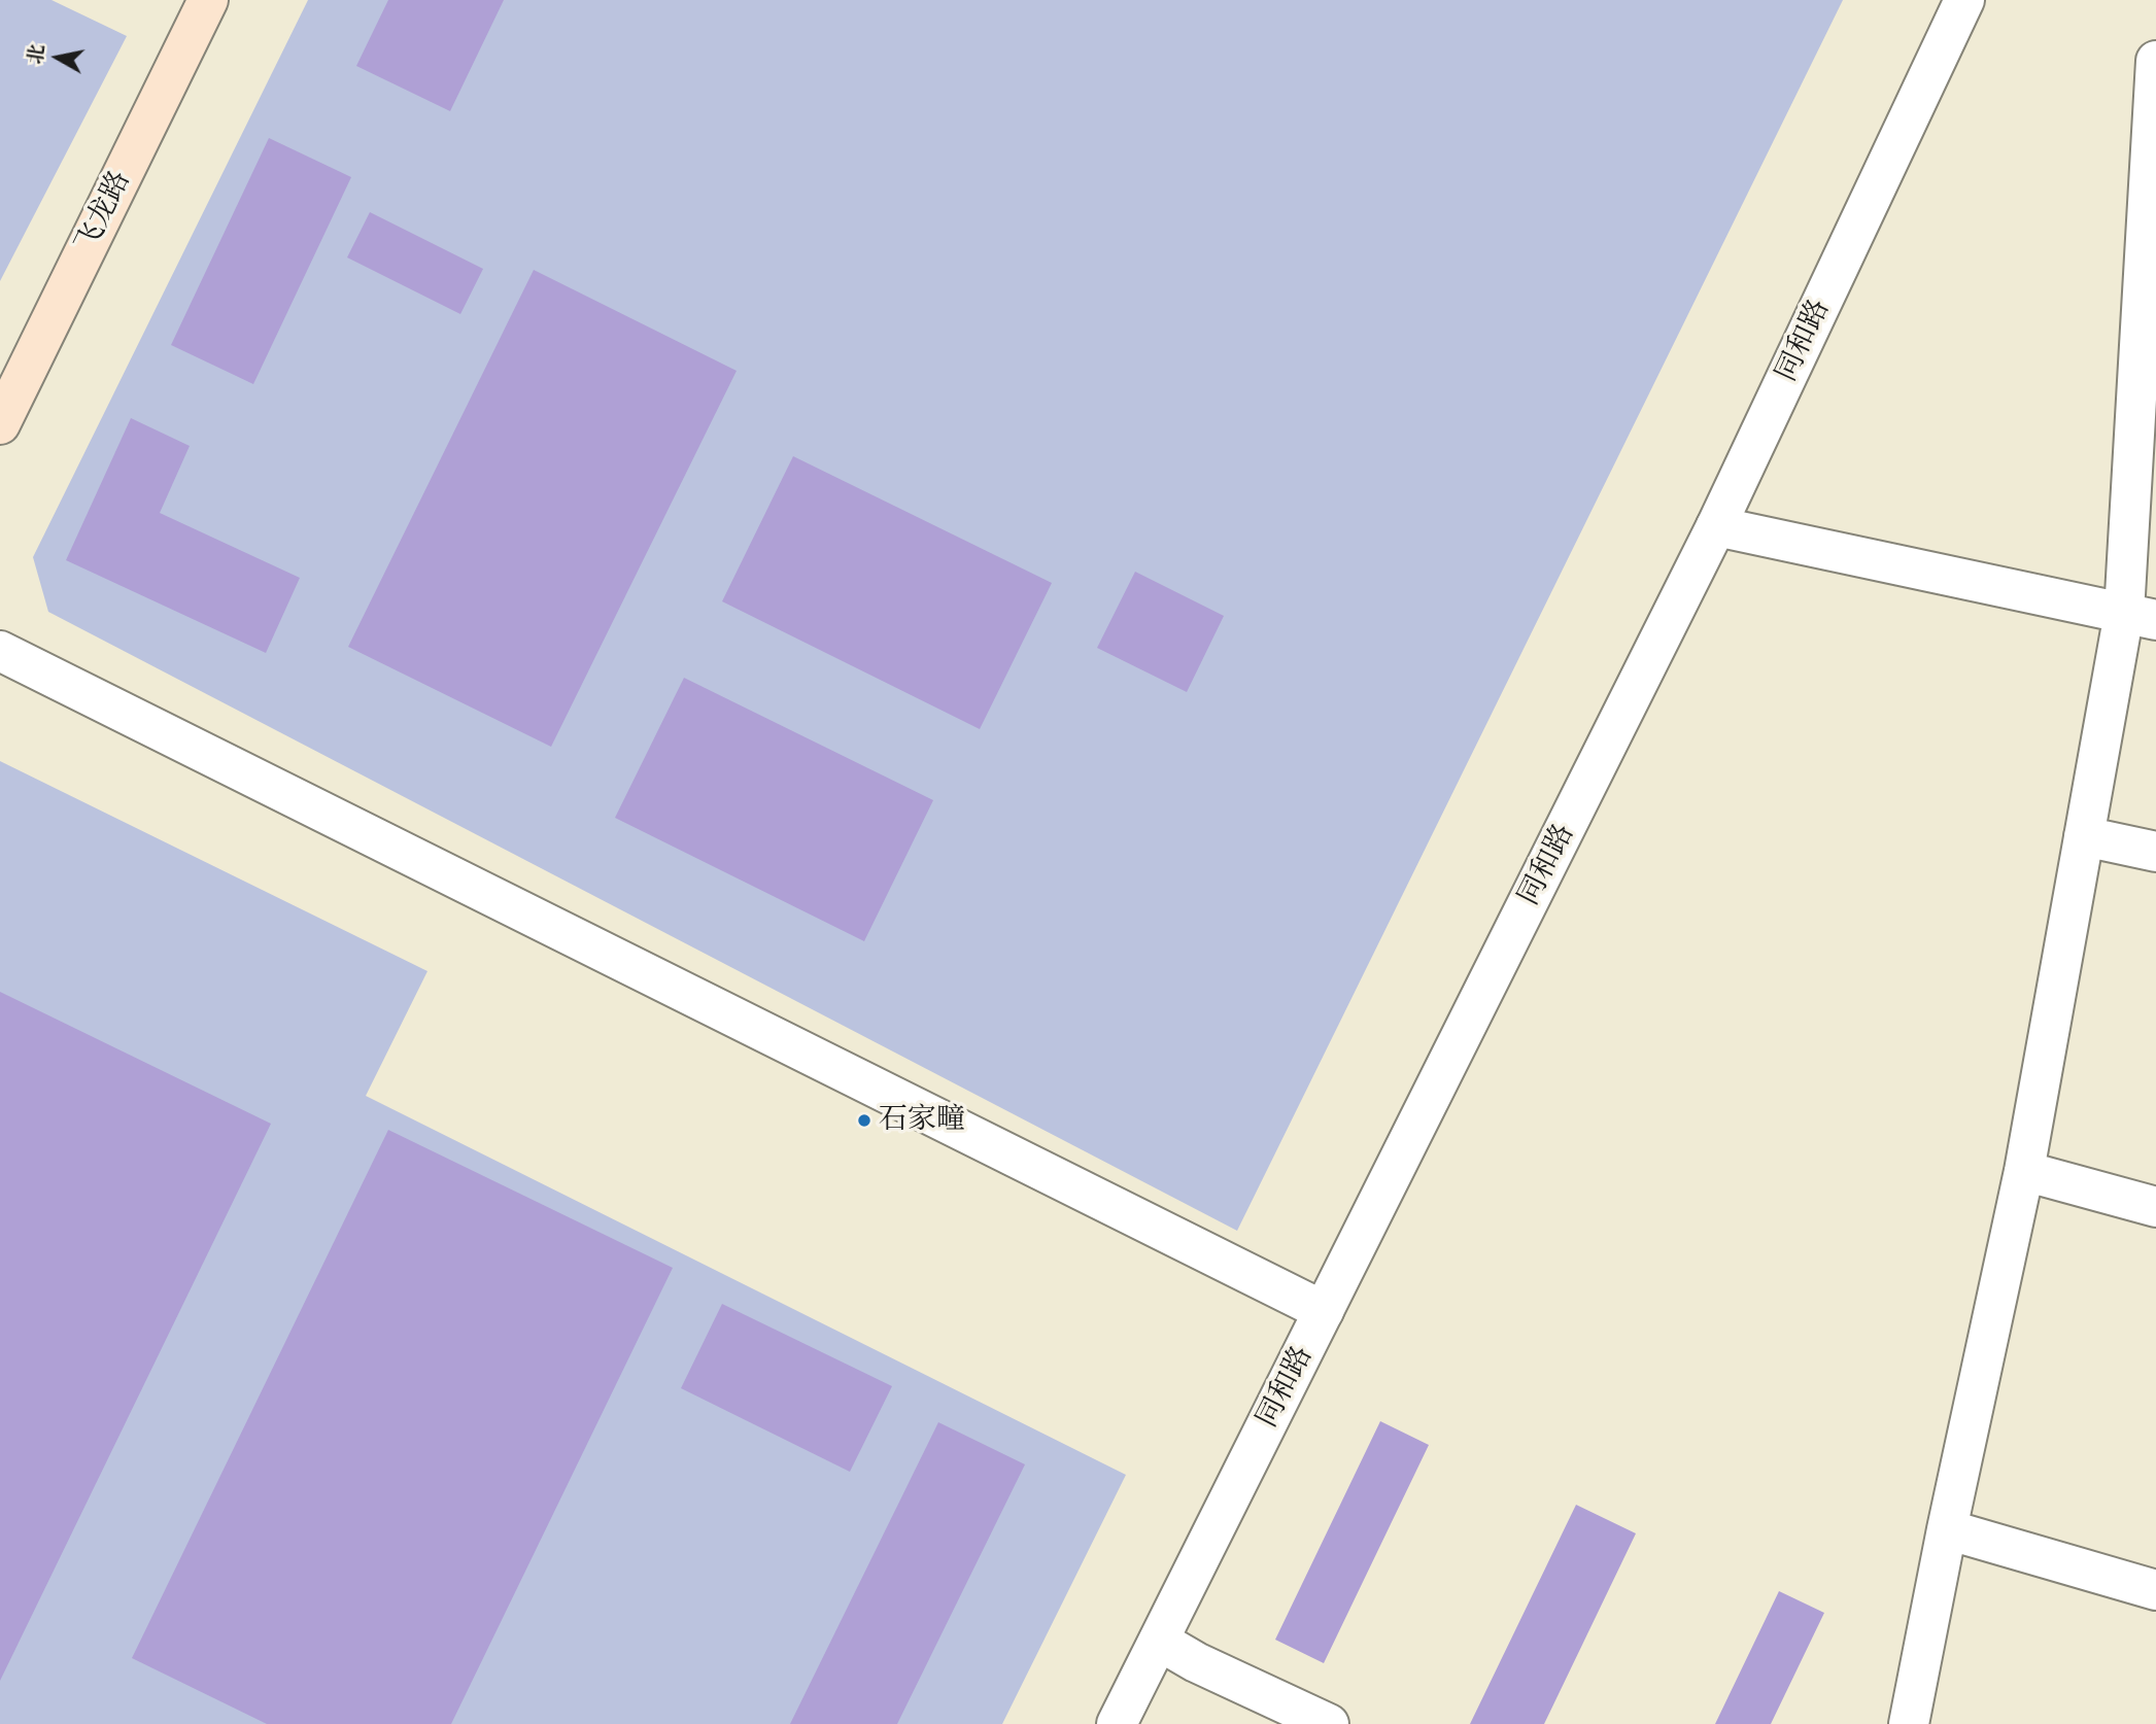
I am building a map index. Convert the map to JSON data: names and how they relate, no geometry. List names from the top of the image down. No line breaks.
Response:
{"streets":{"main road":["飞龙路"],"street":["同和路"]},"places":["石家疃"],"north":"left"}
